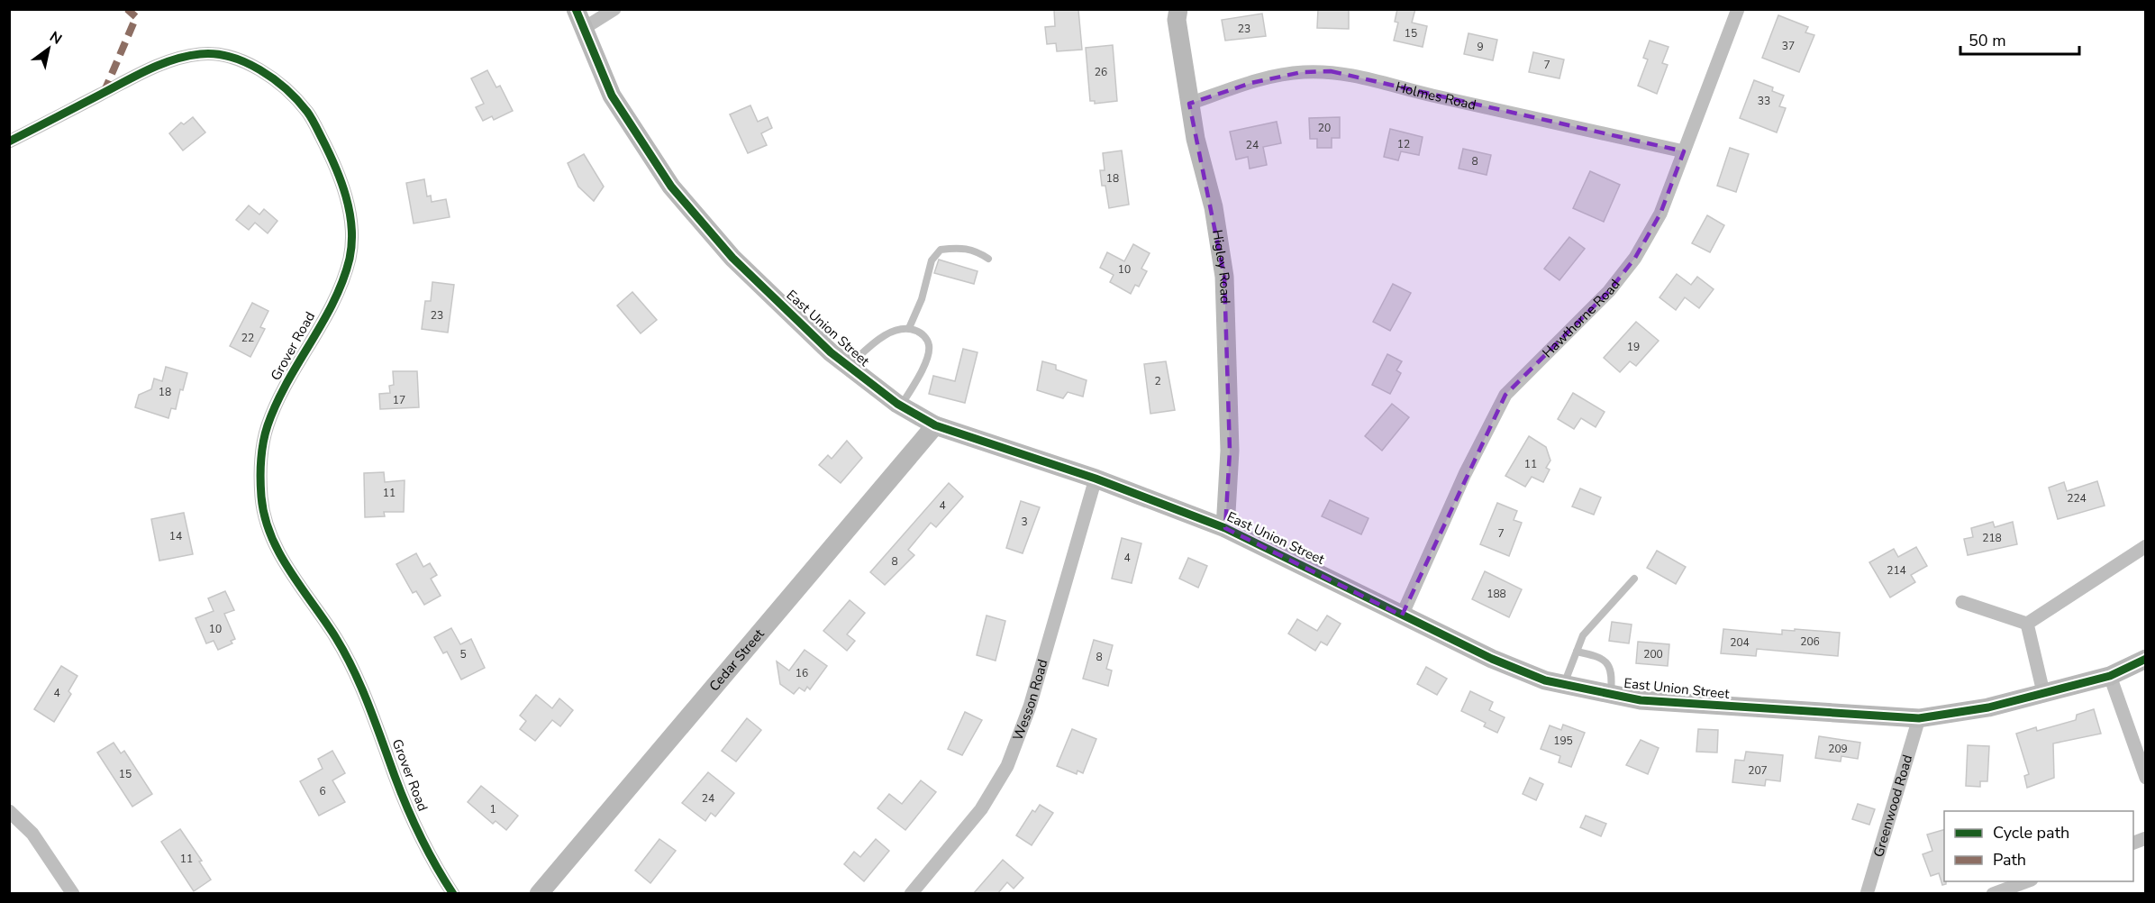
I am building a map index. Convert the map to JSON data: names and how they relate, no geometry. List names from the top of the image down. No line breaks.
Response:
{"streets":{"street":["Holmes Road","Higley Road","Hawthorne Road","East Union Street","Grover Road","Cedar Street","Wesson Road","Greenwood Road"]},"crossings":[["Holmes Road","Higley Road"],["Holmes Road","Hawthorne Road"],["Higley Road","East Union Street"],["Hawthorne Road","East Union Street"],["East Union Street","Cedar Street"],["East Union Street","Wesson Road"],["East Union Street","Greenwood Road"]],"house_numbers":["23","15","37","9","7","26","33","20","12","24","8","18","10","23","22","19","2","18","17","11","11","224","4","3","7","14","218","4","8","214","188","10","206","204","5","200","8","16","4","195","209","207","15","6","24","1","11"],"legend":["Cycle path","Path"],"scale_bar":"50 m","north":"top right"}
